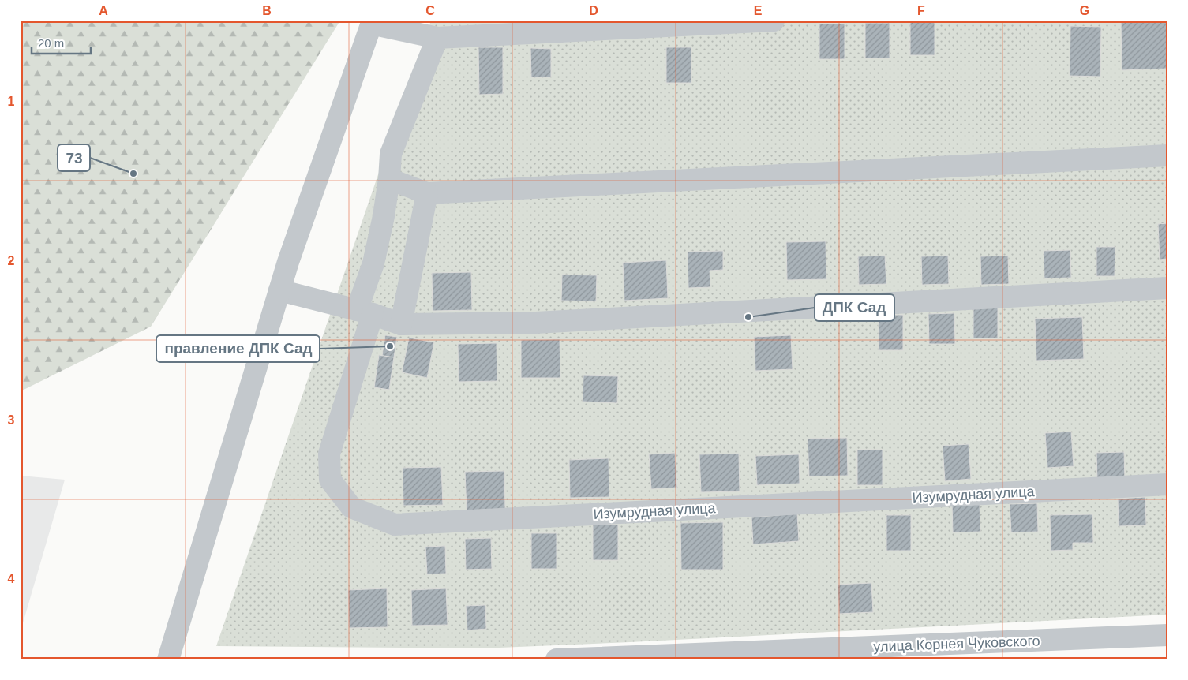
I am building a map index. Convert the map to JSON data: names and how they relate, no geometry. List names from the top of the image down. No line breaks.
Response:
{"streets":{"street":["Изумрудная улица","улица Корнея Чуковского"]},"places":["73","ДПК Сад","правление ДПК Сад"],"scale_bar":"20 m","grid":{"columns":["A","B","C","D","E","F","G"],"rows":["1","2","3","4"]}}
